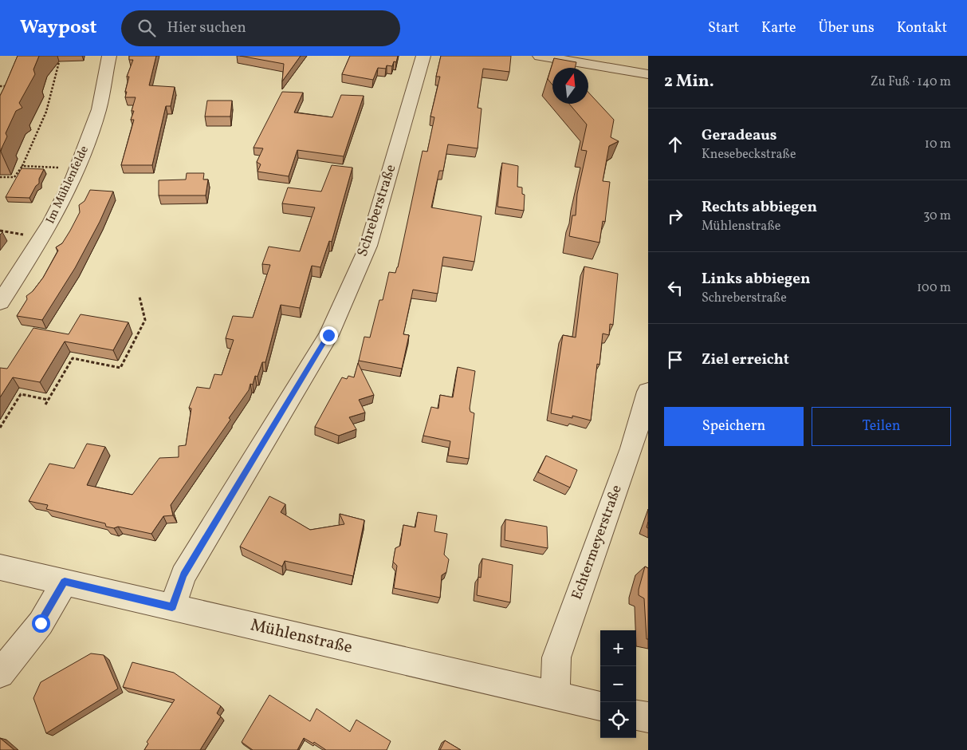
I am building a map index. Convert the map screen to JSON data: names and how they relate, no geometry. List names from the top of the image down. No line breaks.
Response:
{"streets":{"street":["Im Mühlenfelde","Schreberstraße","Echtermeyerstraße","Mühlenstraße"]},"crossings":[["Schreberstraße","Mühlenstraße"],["Echtermeyerstraße","Mühlenstraße"]],"north":"top","page":{"header":"Waypost","search":"Hier suchen","nav":["Start","Karte","Über uns","Kontakt"],"heading":["2 Min.","Zu Fuß · 140 m"],"list":[["Geradeaus","Knesebeckstraße","10 m"],["Rechts abbiegen","Mühlenstraße","30 m"],["Links abbiegen","Schreberstraße","100 m"],"Ziel erreicht"],"buttons":["Speichern","Teilen"],"map_buttons":["+","−"]}}
